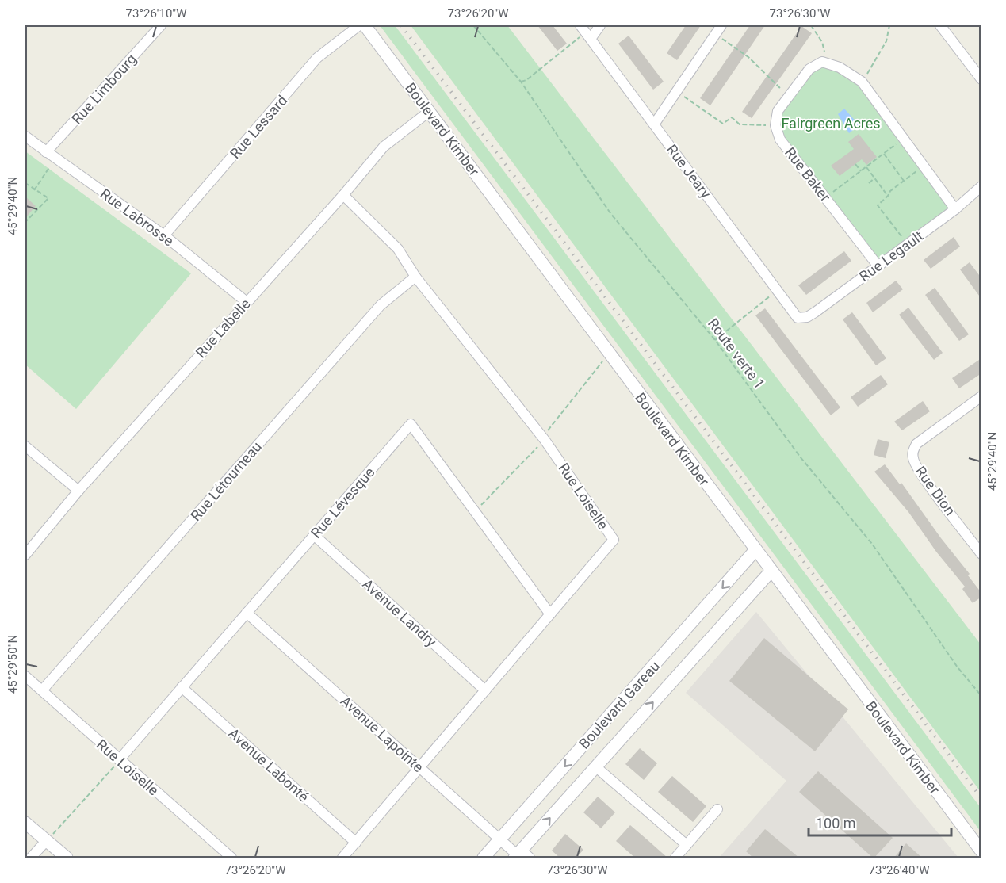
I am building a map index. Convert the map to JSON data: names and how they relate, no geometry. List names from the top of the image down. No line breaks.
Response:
{"streets":{"street":["Rue Limbourg","Rue Lessard","Boulevard Kimber","Rue Jeary","Rue Baker","Rue Labrosse","Rue Legault","Rue Labelle","Rue Létourneau","Rue Dion","Rue Loiselle","Rue Lévesque","Avenue Landry","Boulevard Gareau","Avenue Lapointe","Avenue Labonté"],"path":["Route verte 1"]},"crossings":[["Rue Limbourg","Rue Labrosse"],["Rue Lessard","Rue Labrosse"],["Boulevard Kimber","Rue Labelle"],["Boulevard Kimber","Boulevard Gareau"],["Rue Jeary","Rue Legault"],["Rue Baker","Rue Legault"],["Rue Labrosse","Rue Labelle"],["Rue Labelle","Rue Loiselle"],["Rue Létourneau","Rue Loiselle"],["Rue Loiselle","Rue Lévesque"],["Rue Loiselle","Avenue Landry"],["Rue Loiselle","Avenue Lapointe"],["Rue Loiselle","Avenue Labonté"],["Rue Lévesque","Avenue Landry"],["Rue Lévesque","Avenue Lapointe"],["Rue Lévesque","Avenue Labonté"],["Boulevard Gareau","Avenue Lapointe"]],"parks":["Fairgreen Acres"],"scale_bar":"100 m","coordinates":["73°26'10\"W","73°26'20\"W","73°26'30\"W","45°29'40\"N","45°29'50\"N","73°26'40\"W"]}
